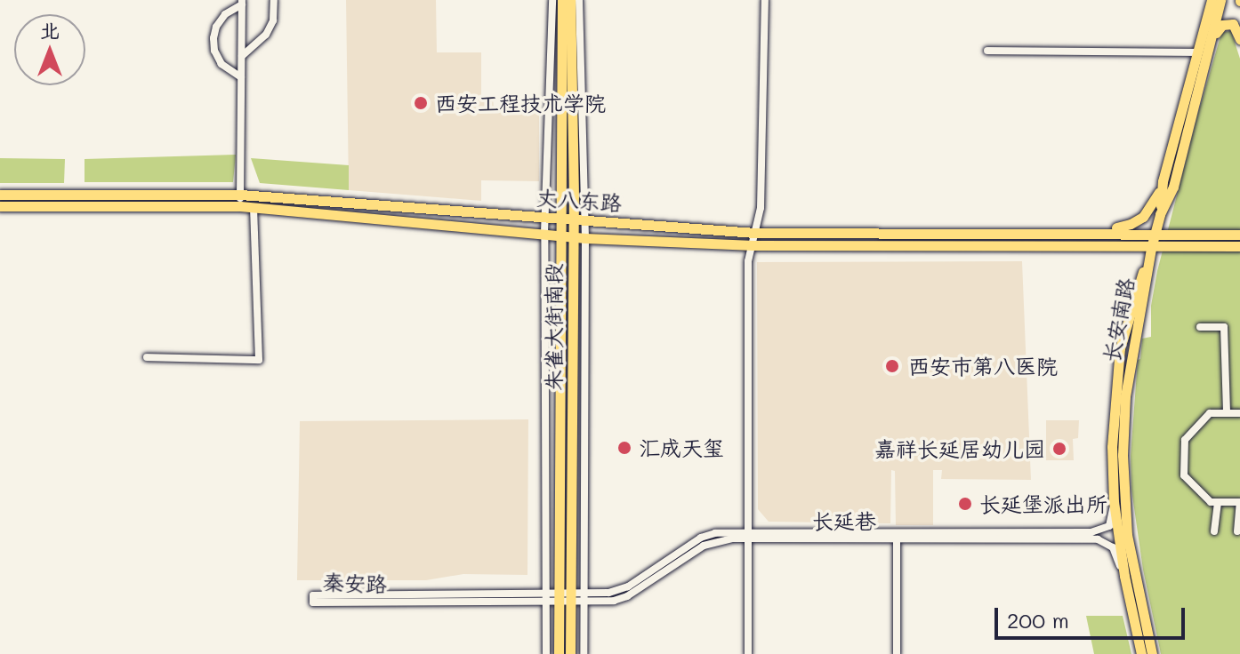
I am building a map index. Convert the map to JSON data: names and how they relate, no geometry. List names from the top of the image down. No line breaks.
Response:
{"streets":{"main road":["丈八东路","长安南路","朱雀大街南段"],"street":["长延巷","秦安路"]},"crossings":[["丈八东路","长安南路"],["丈八东路","朱雀大街南段"],["朱雀大街南段","长延巷"],["朱雀大街南段","秦安路"],["长延巷","秦安路"]],"places":["西安工程技术学院","西安市第八医院","汇成天玺","嘉祥长延居幼儿园","长延堡派出所"],"scale_bar":"200 m","north":"top"}
